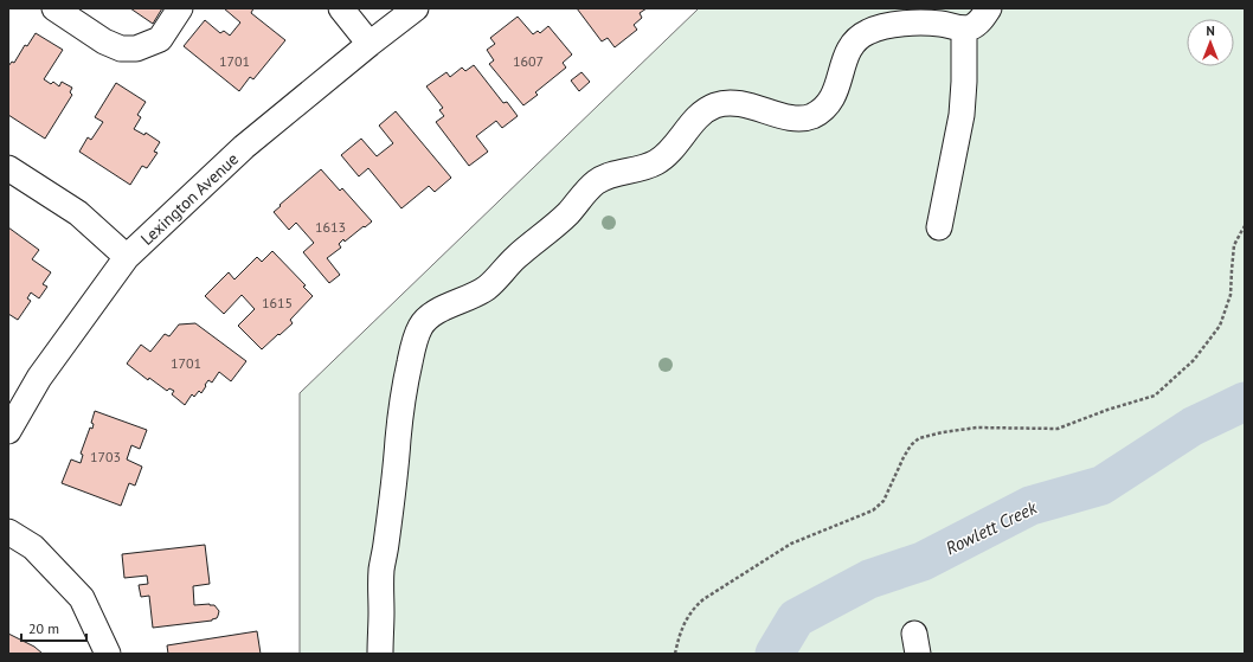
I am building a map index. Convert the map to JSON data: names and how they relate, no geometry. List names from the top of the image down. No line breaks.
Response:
{"streets":{"street":["Lexington Avenue"]},"water":["Rowlett Creek"],"house_numbers":["1701","1607","1613","1615","1701","1703"],"scale_bar":"20 m","north":"top"}
